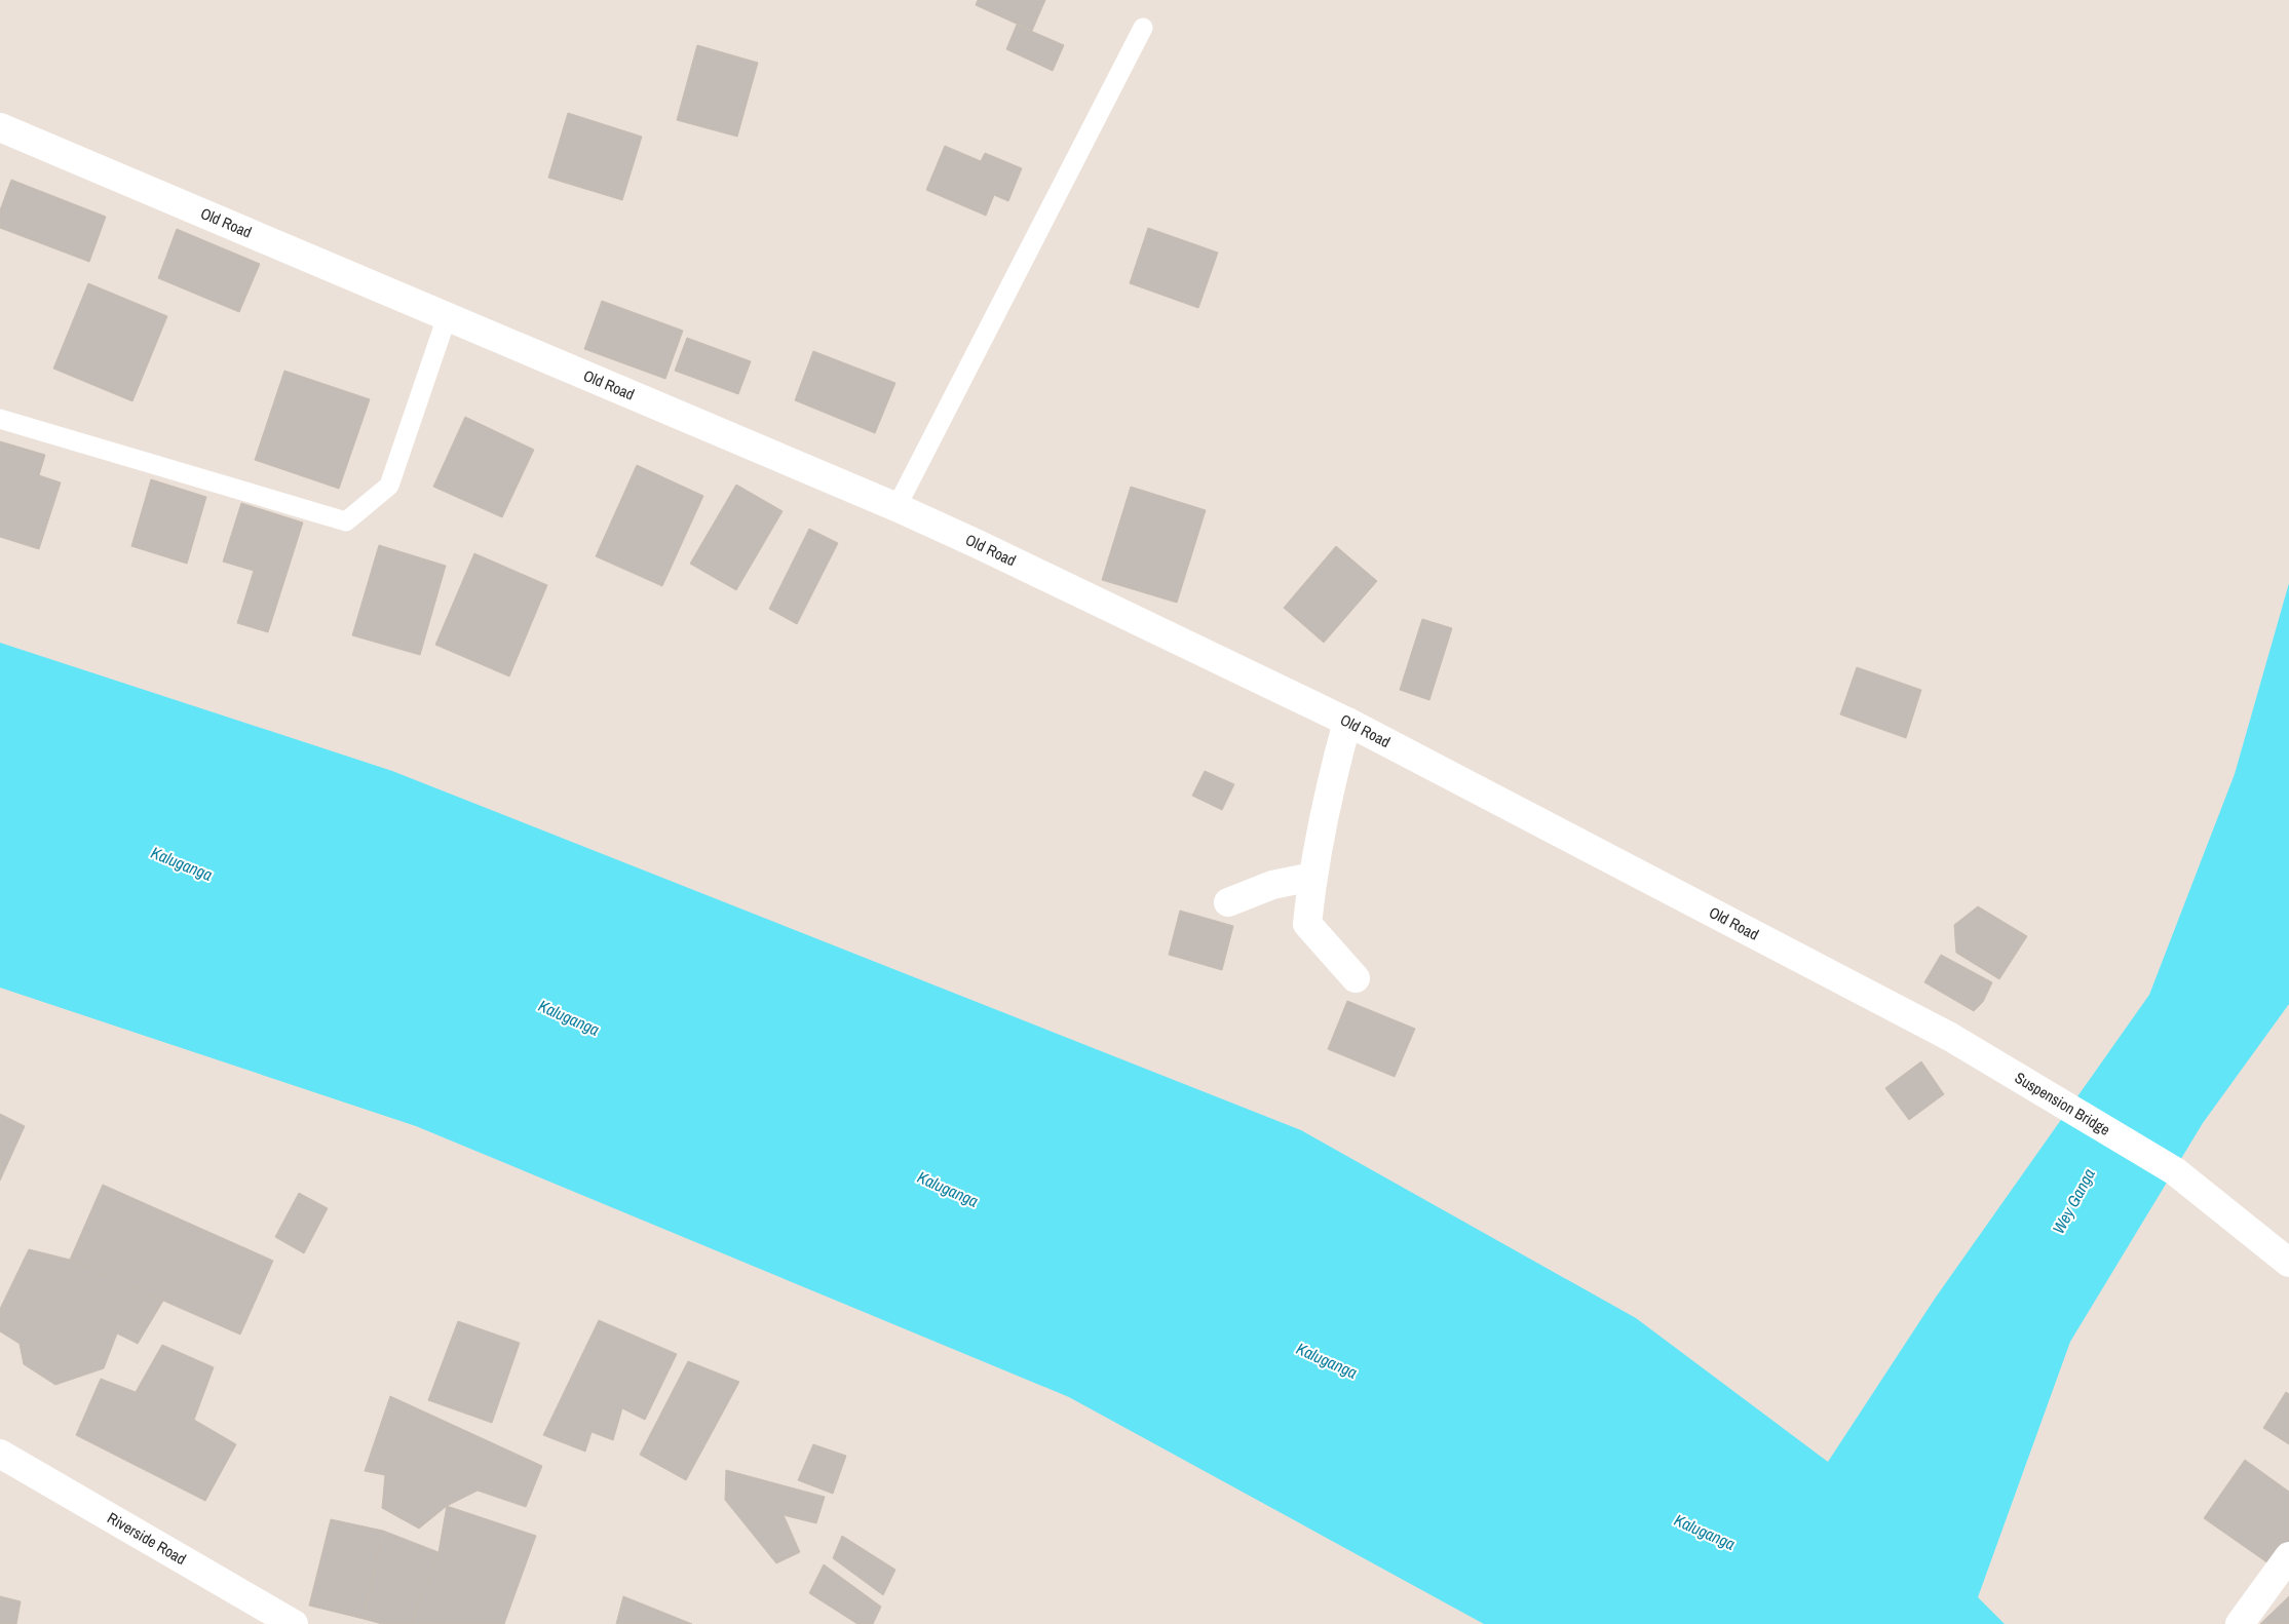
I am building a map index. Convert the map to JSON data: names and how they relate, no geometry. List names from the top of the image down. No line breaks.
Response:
{"streets":{"street":["Old Road","Suspension Bridge","Riverside Road"]},"crossings":[["Old Road","Suspension Bridge"]],"water":["Kaluganga","Wey Ganga"]}
